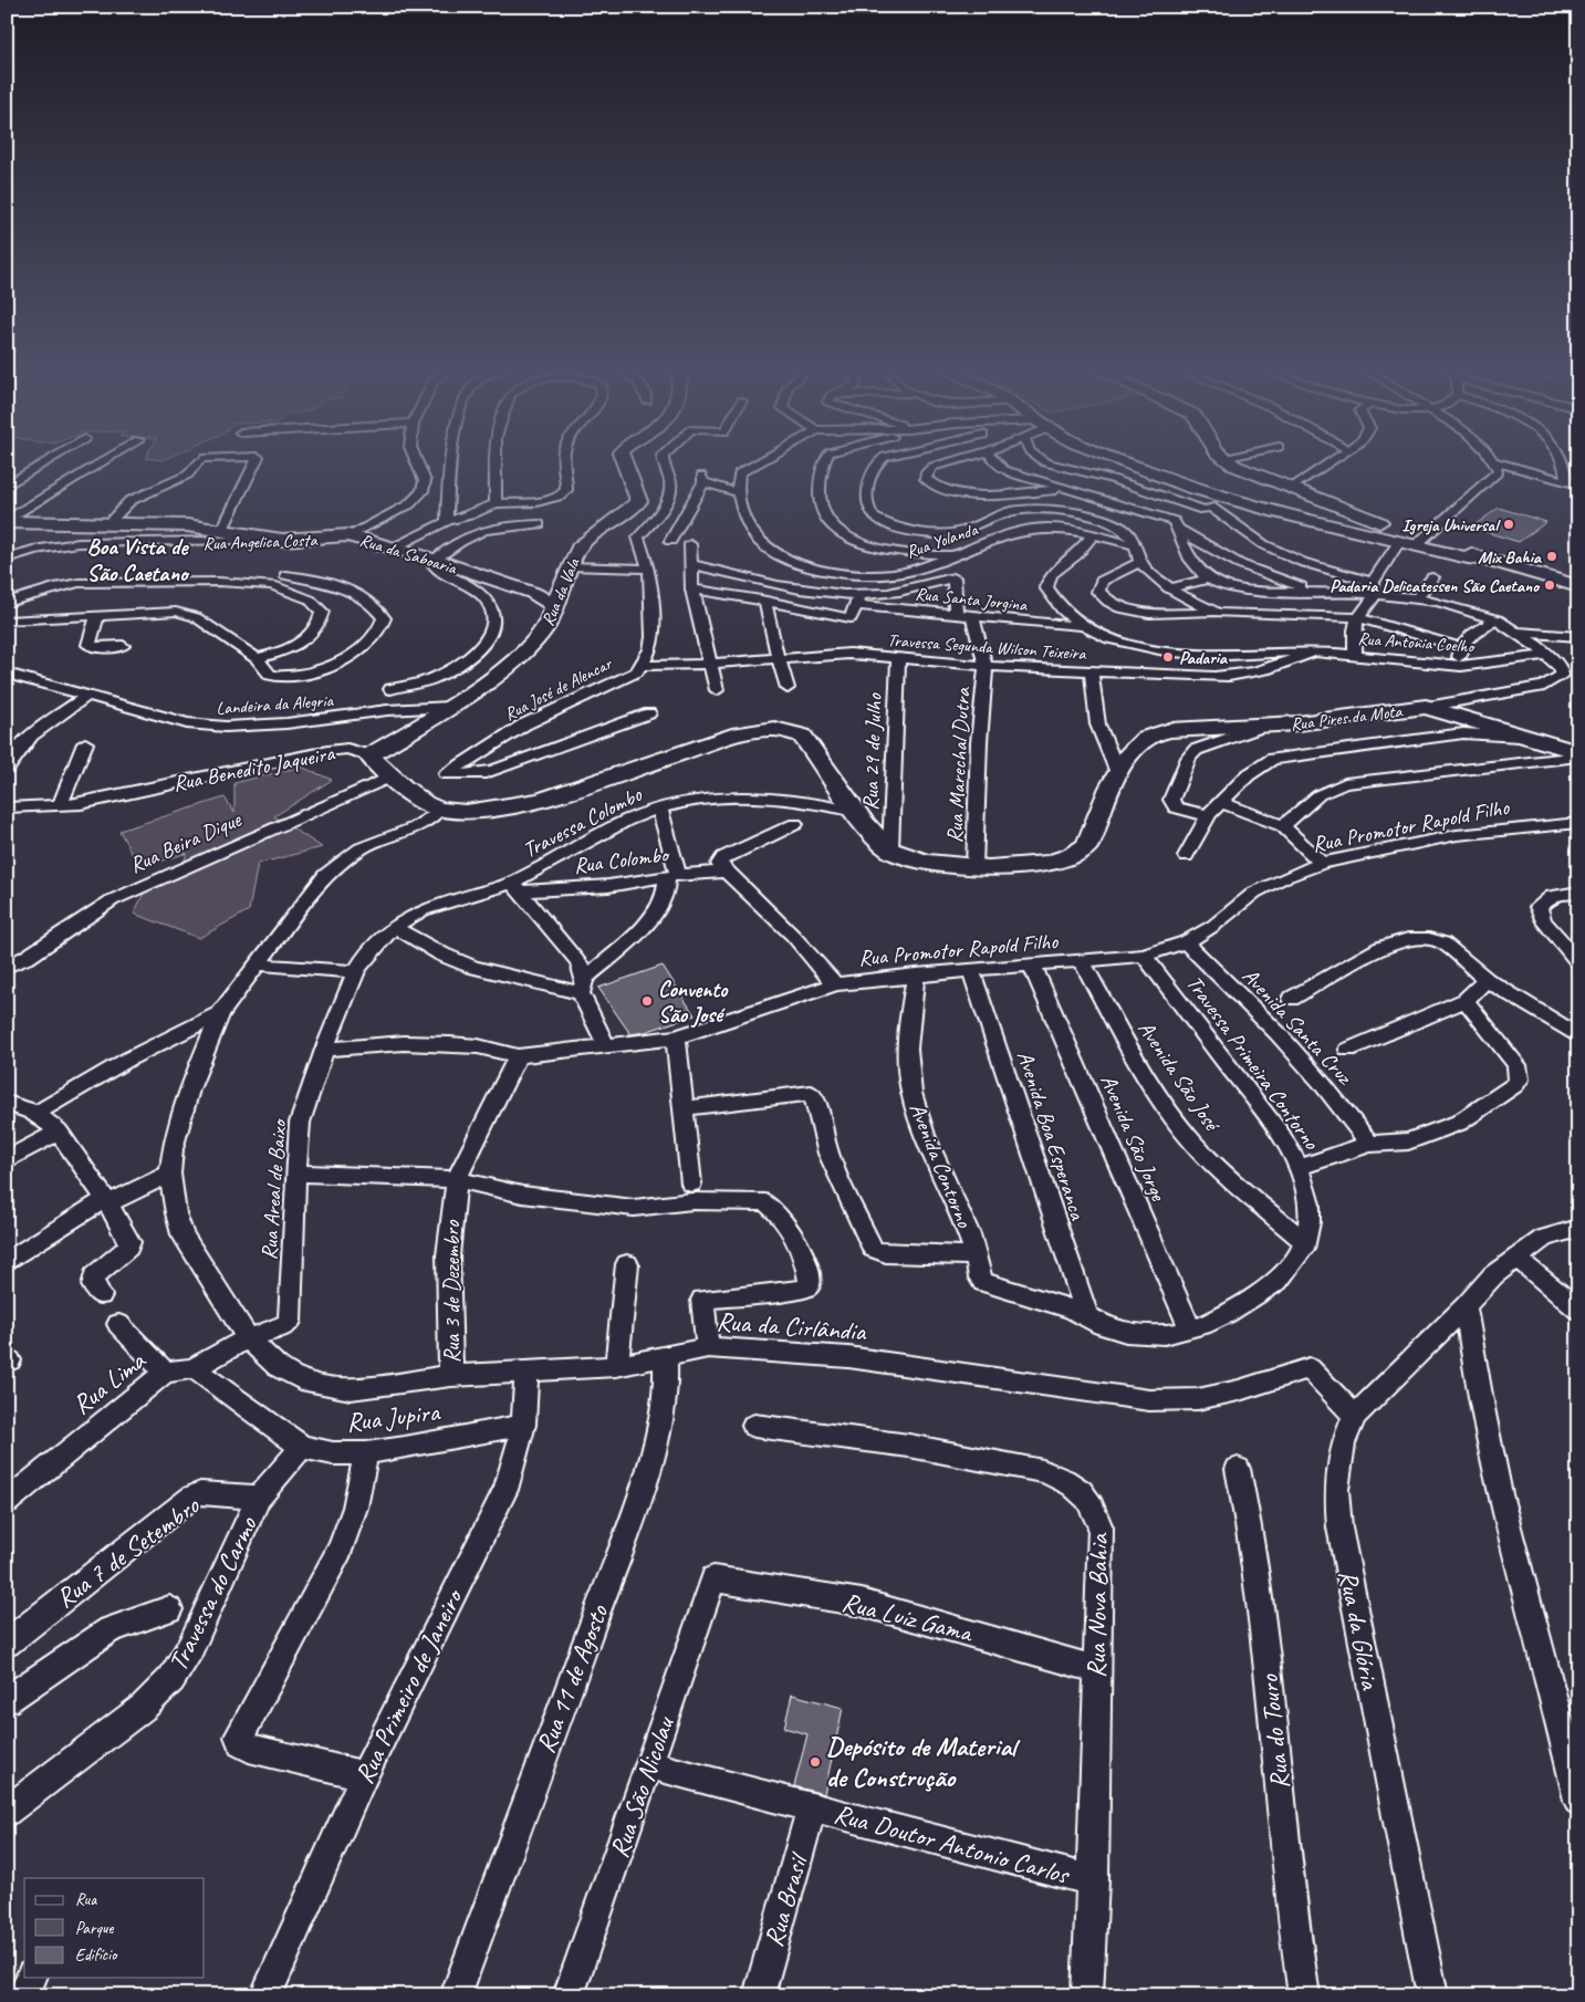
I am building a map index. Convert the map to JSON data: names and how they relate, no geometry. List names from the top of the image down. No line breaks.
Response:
{"streets":{"street":["Rua Yolanda","Rua Angelica Costa","Rua da Saboaria","Rua da Vala","Rua Santa Jorgina","Rua Antonia Coelho","Travessa Segunda Wilson Teixeira","Rua José de Alencar","Landeira da Alegria","Rua Pires da Mota","Rua 29 de Julho","Rua Marechal Dutra","Rua Benedito Jaqueira","Travessa Colombo","Rua Promotor Rapold Filho","Rua Beira Dique","Rua Colombo","Avenida Santa Cruz","Travessa Primeira Contorno","Avenida São José","Avenida Boa Esperanca","Avenida São Jorge","Avenida Contorno","Rua Areal de Baixo","Rua 3 de Dezembro","Rua da Cirlândia","Rua Lima","Rua Jupira","Rua 7 de Setembro","Travessa do Carmo","Rua Nova Bahia","Rua Luiz Gama","Rua da Glória","Rua 11 de Agosto","Rua Primeiro de Janeiro","Rua do Touro","Rua São Nicolau","Rua Doutor Antonio Carlos","Rua Brasil"]},"crossings":[["Rua Angelica Costa","Rua da Saboaria"],["Rua da Saboaria","Rua da Vala"],["Rua da Vala","Landeira da Alegria"],["Rua da Vala","Rua Benedito Jaqueira"],["Rua Antonia Coelho","Travessa Segunda Wilson Teixeira"],["Rua Antonia Coelho","Rua Pires da Mota"],["Travessa Segunda Wilson Teixeira","Rua José de Alencar"],["Travessa Segunda Wilson Teixeira","Rua 29 de Julho"],["Travessa Segunda Wilson Teixeira","Rua Marechal Dutra"],["Rua Pires da Mota","Rua 29 de Julho"],["Rua Pires da Mota","Rua Marechal Dutra"],["Travessa Colombo","Rua Colombo"],["Travessa Colombo","Rua Areal de Baixo"],["Rua Promotor Rapold Filho","Avenida Santa Cruz"],["Rua Promotor Rapold Filho","Travessa Primeira Contorno"],["Rua Promotor Rapold Filho","Avenida São José"],["Rua Promotor Rapold Filho","Avenida Boa Esperanca"],["Rua Promotor Rapold Filho","Avenida São Jorge"],["Rua Promotor Rapold Filho","Avenida Contorno"],["Rua Promotor Rapold Filho","Rua Areal de Baixo"],["Rua Promotor Rapold Filho","Rua 3 de Dezembro"],["Travessa Primeira Contorno","Avenida São José"],["Avenida Boa Esperanca","Avenida Contorno"],["Rua Areal de Baixo","Rua Lima"],["Rua 3 de Dezembro","Rua da Cirlândia"],["Rua da Cirlândia","Rua Lima"],["Rua da Cirlândia","Rua da Glória"],["Rua da Cirlândia","Rua 11 de Agosto"],["Rua da Cirlândia","Rua Primeiro de Janeiro"],["Rua Lima","Rua Jupira"],["Rua Jupira","Travessa do Carmo"],["Rua Jupira","Rua Primeiro de Janeiro"],["Rua 7 de Setembro","Travessa do Carmo"],["Rua Nova Bahia","Rua Luiz Gama"],["Rua Nova Bahia","Rua Doutor Antonio Carlos"],["Rua Luiz Gama","Rua São Nicolau"],["Rua São Nicolau","Rua Doutor Antonio Carlos"],["Rua Doutor Antonio Carlos","Rua Brasil"]],"districts":["Boa Vista de São Caetano"],"places":["Igreja Universal","Mix Bahia","Padaria Delicatessen São Caetano","Padaria","Convento São José","Depósito de Material de Construção"],"legend":["Rua","Parque","Edifício"]}
